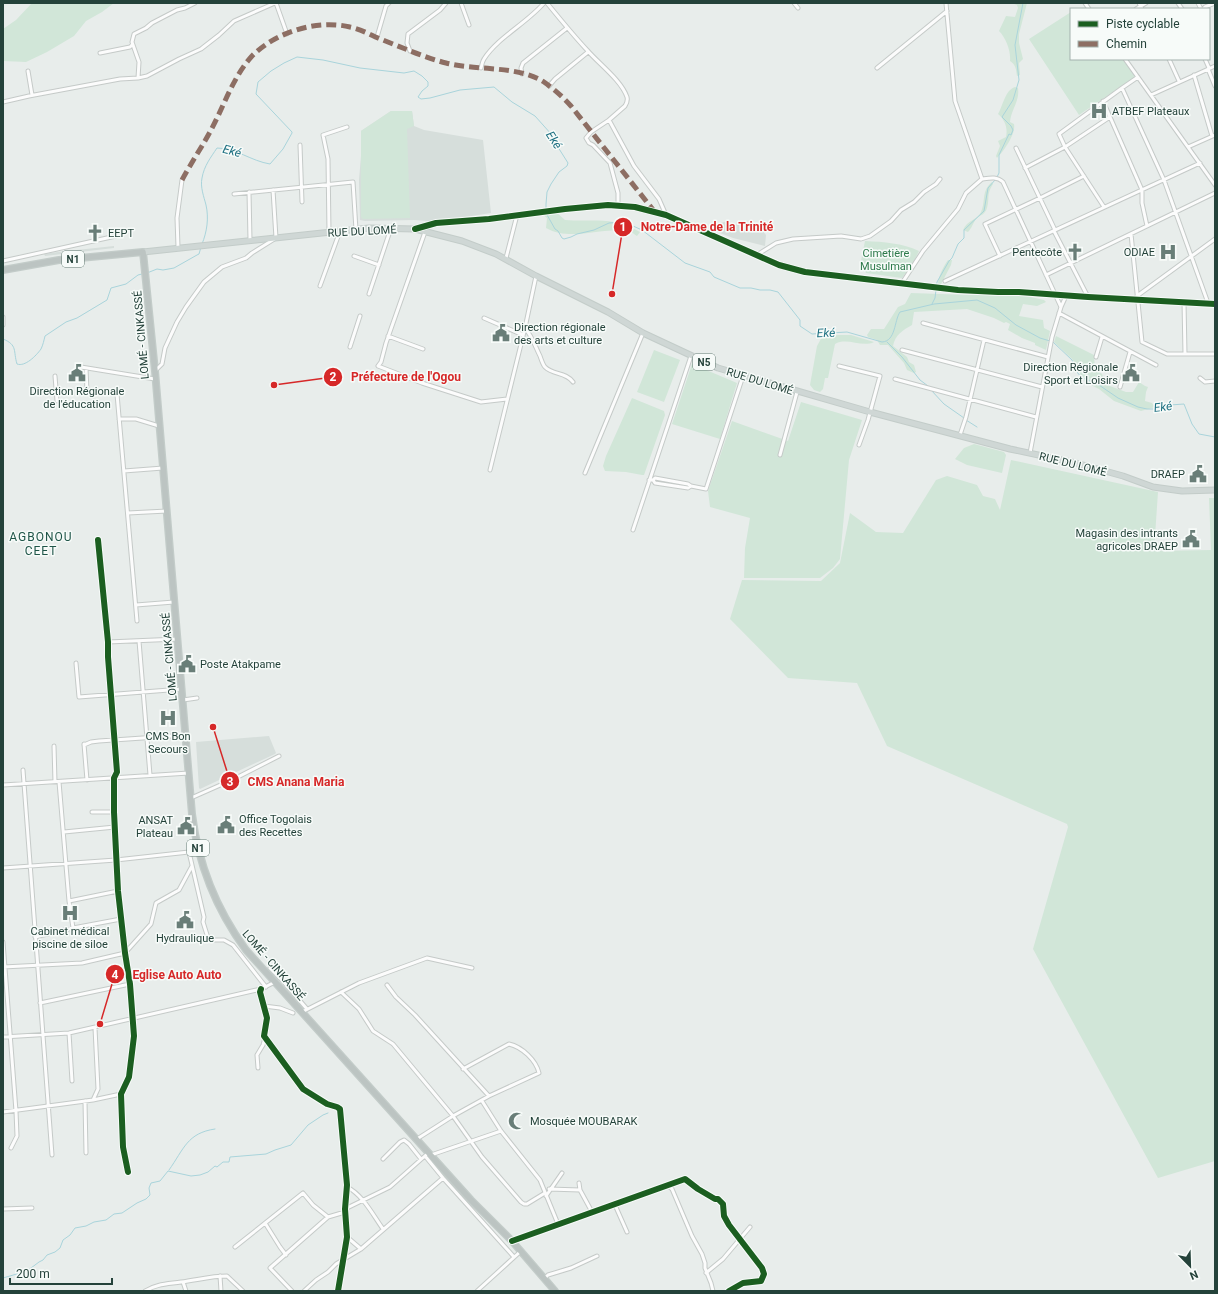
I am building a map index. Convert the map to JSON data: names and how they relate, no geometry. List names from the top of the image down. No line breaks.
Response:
{"streets":{"highway":["N1","LOMÉ - CINKASSÉ"],"main road":["RUE DU LOMÉ","N5"]},"crossings":[["RUE DU LOMÉ","N5"],["N1","LOMÉ - CINKASSÉ"],["N1","N5"],["LOMÉ - CINKASSÉ","N5"]],"districts":["AGBONOU CEET"],"water":["Eké"],"parks":["Cimetière Musulman"],"places":{"hospital":["ATBEF Plateaux","ODIAE","CMS Bon Secours","Cabinet médical piscine de siloe"],"church":["EEPT","Pentecôte"],"other":["Notre-Dame de la Trinité","Préfecture de l'Ogou","CMS Anana Maria","Eglise Auto Auto"],"public building":["Direction régionale des arts et culture","Direction Régionale de l'éducation","Direction Régionale Sport et Loisirs","DRAEP","Magasin des intrants agricoles DRAEP","Poste Atakpame","Office Togolais des Recettes","ANSAT Plateau","Hydraulique"],"mosque":["Mosquée MOUBARAK"]},"legend":["Piste cyclable","Chemin"],"scale_bar":"200 m","north":"bottom right"}
